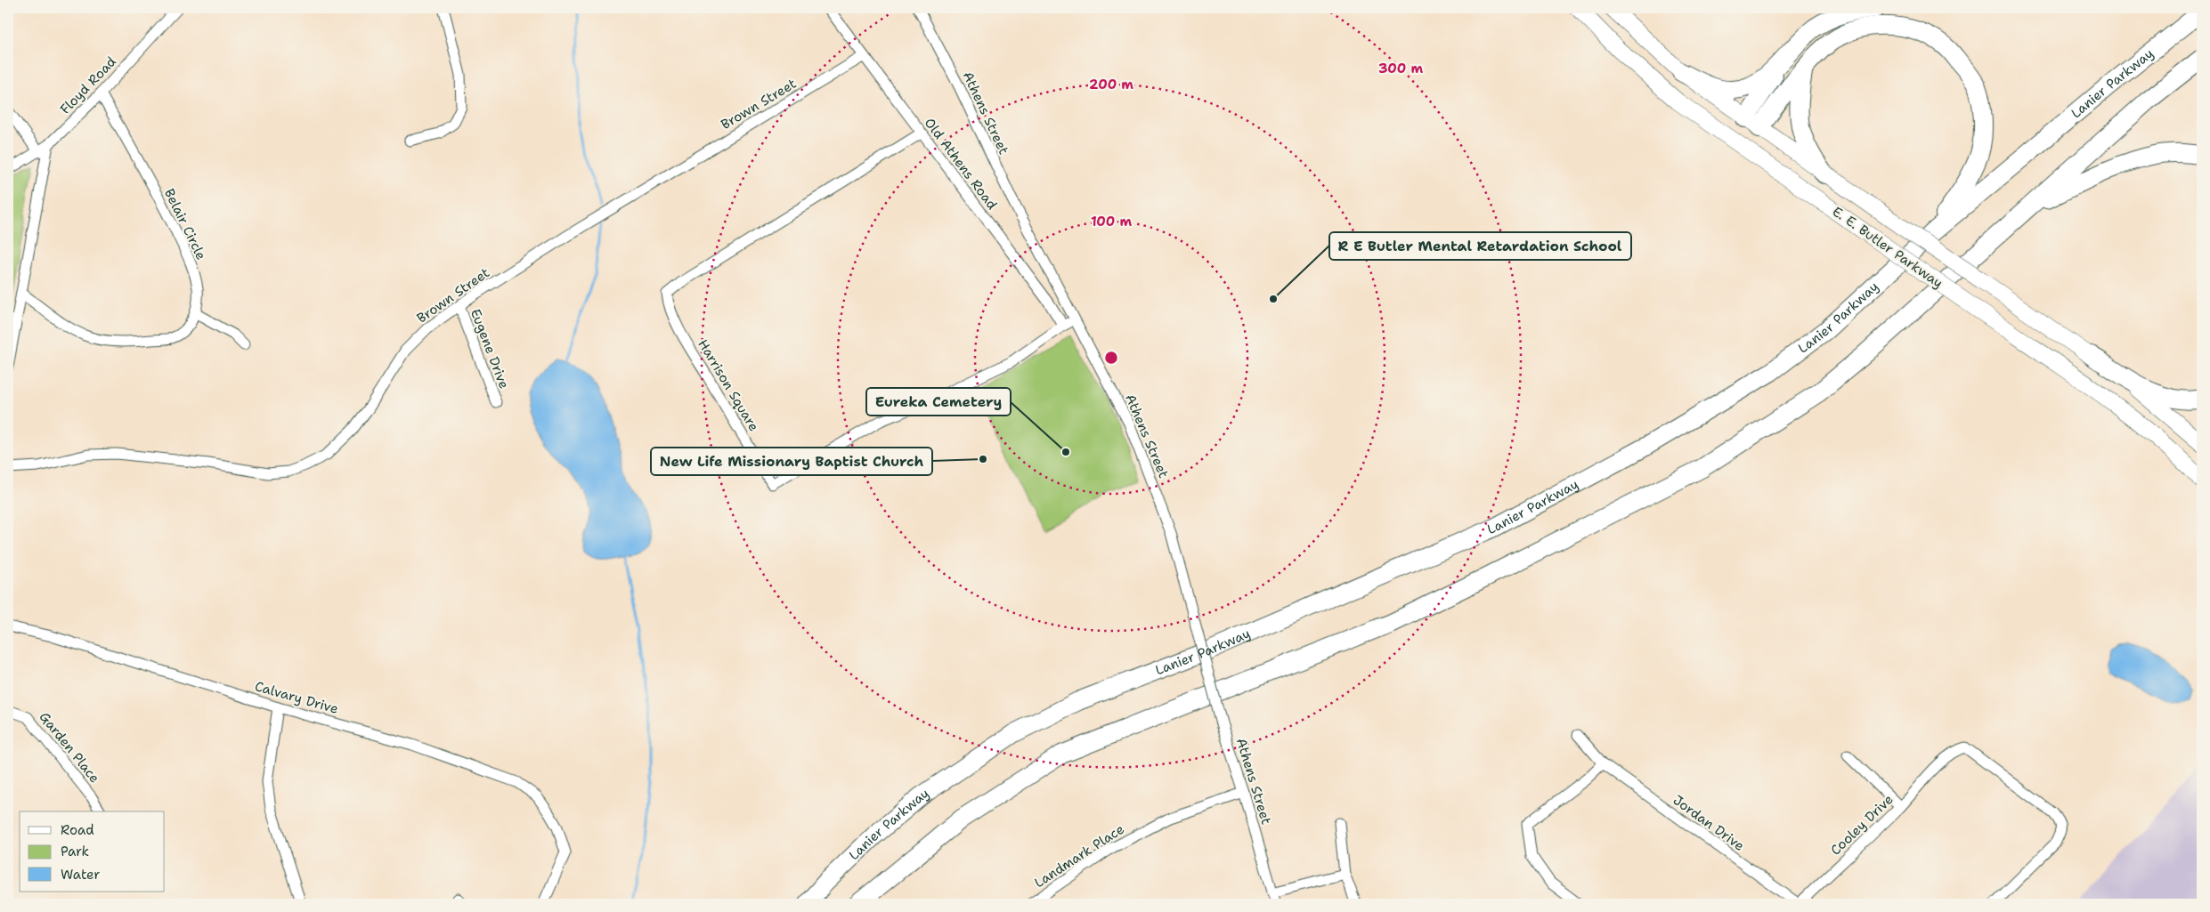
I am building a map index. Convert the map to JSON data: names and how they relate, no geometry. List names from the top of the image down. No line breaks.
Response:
{"streets":{"highway":["Lanier Parkway","E. E. Butler Parkway"],"street":["Floyd Road","Brown Street","Athens Street","Old Athens Road","Belair Circle","Eugene Drive","Harrison Square","Calvary Drive","Garden Place","Jordan Drive","Cooley Drive","Landmark Place"]},"crossings":[["Floyd Road","Belair Circle"],["Brown Street","Old Athens Road"],["Brown Street","Eugene Drive"],["Athens Street","Landmark Place"],["Old Athens Road","Harrison Square"],["Jordan Drive","Cooley Drive"]],"places":["R E Butler Mental Retardation School","Eureka Cemetery","New Life Missionary Baptist Church"],"legend":["Road","Park","Water"],"rings":["300 m","200 m","100 m"]}
